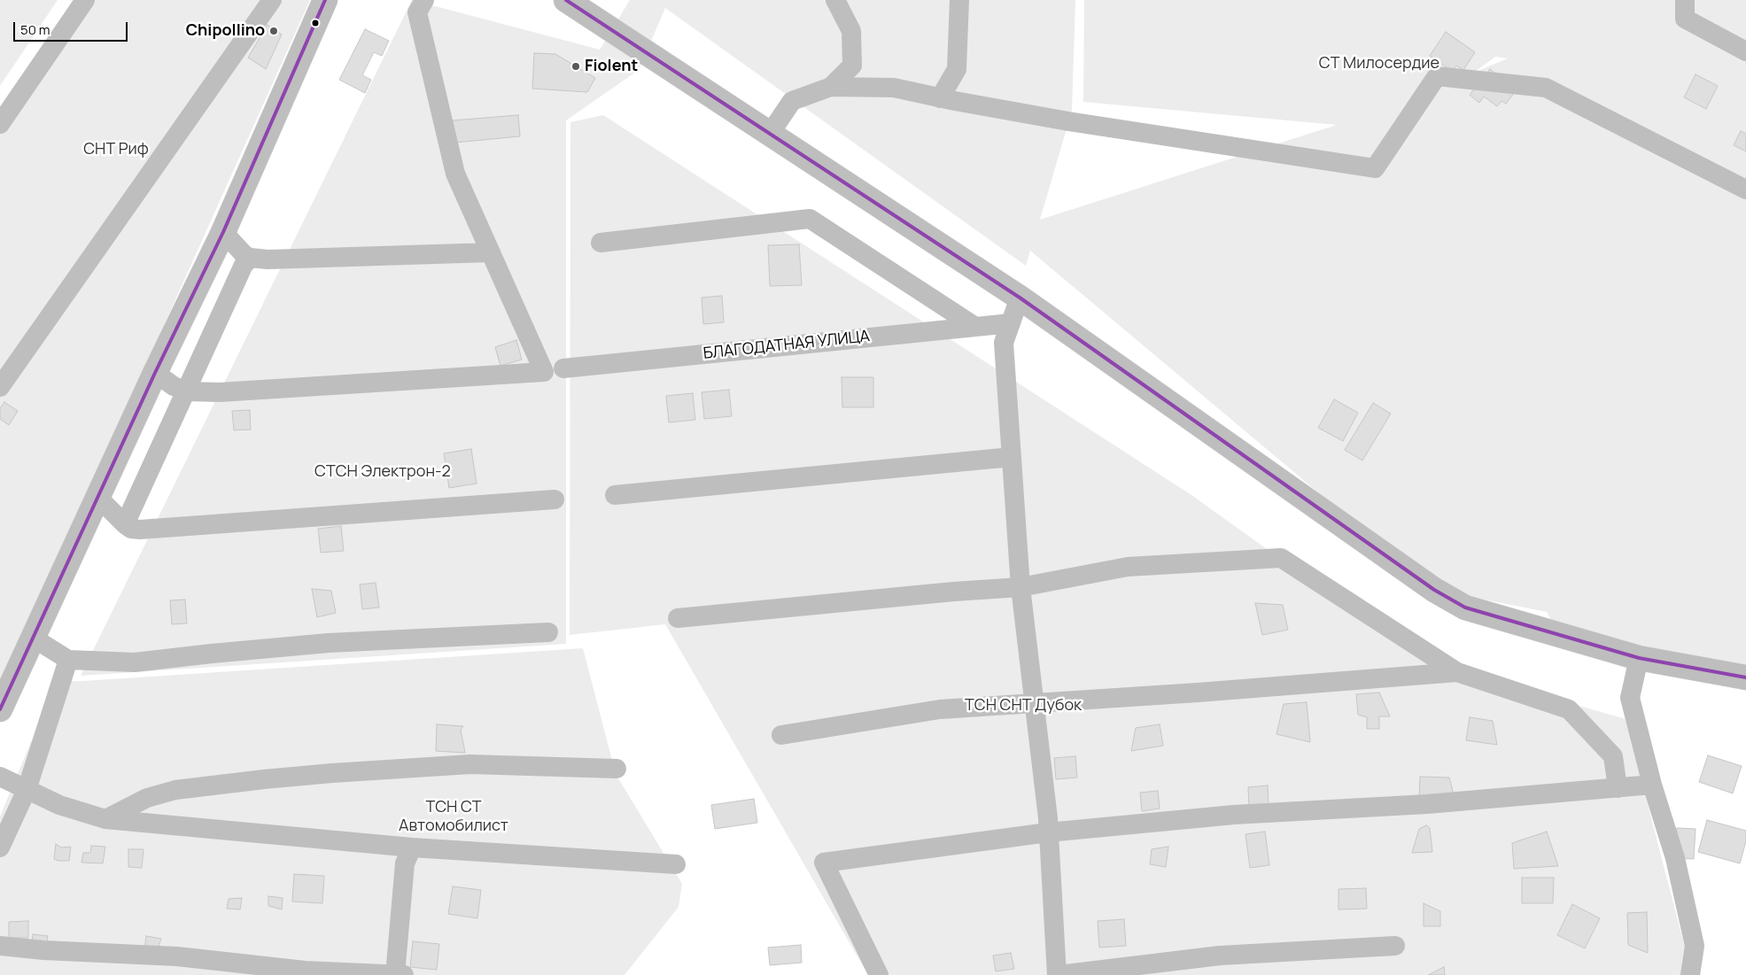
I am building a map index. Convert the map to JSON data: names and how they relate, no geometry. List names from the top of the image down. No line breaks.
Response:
{"streets":{"street":["БЛАГОДАТНАЯ УЛИЦА"]},"parks":["СТ Милосердие","СНТ Риф","СТСН Электрон-2","ТСН СНТ Дубок","ТСН СТ Автомобилист"],"places":["Chipollino","Fiolent"],"scale_bar":"50 m"}
